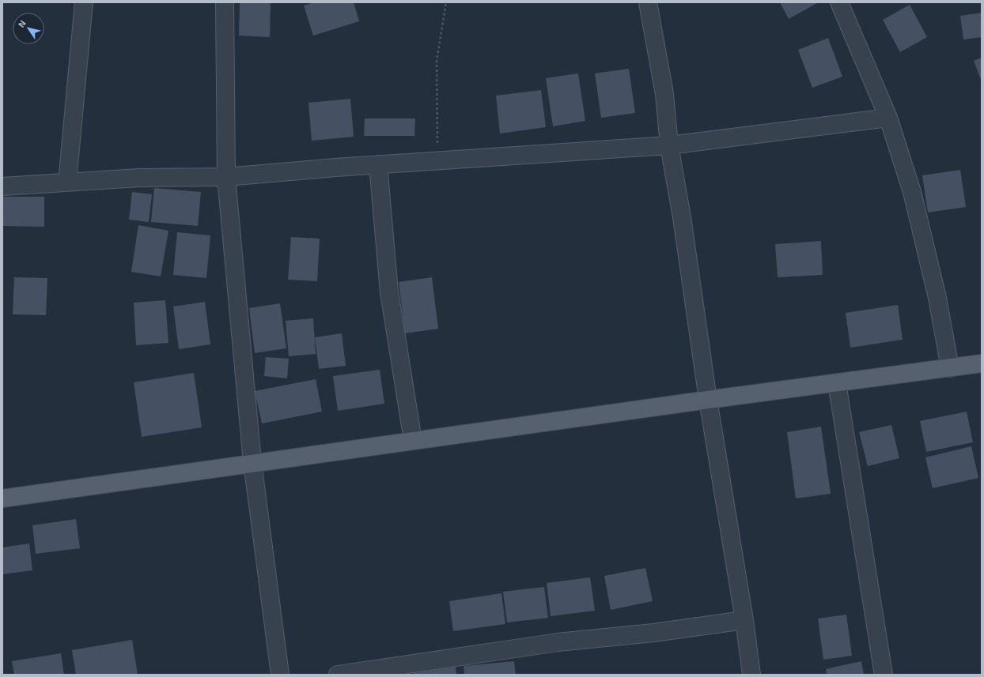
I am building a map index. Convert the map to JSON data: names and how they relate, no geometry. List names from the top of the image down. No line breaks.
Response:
{"north":"top left"}
